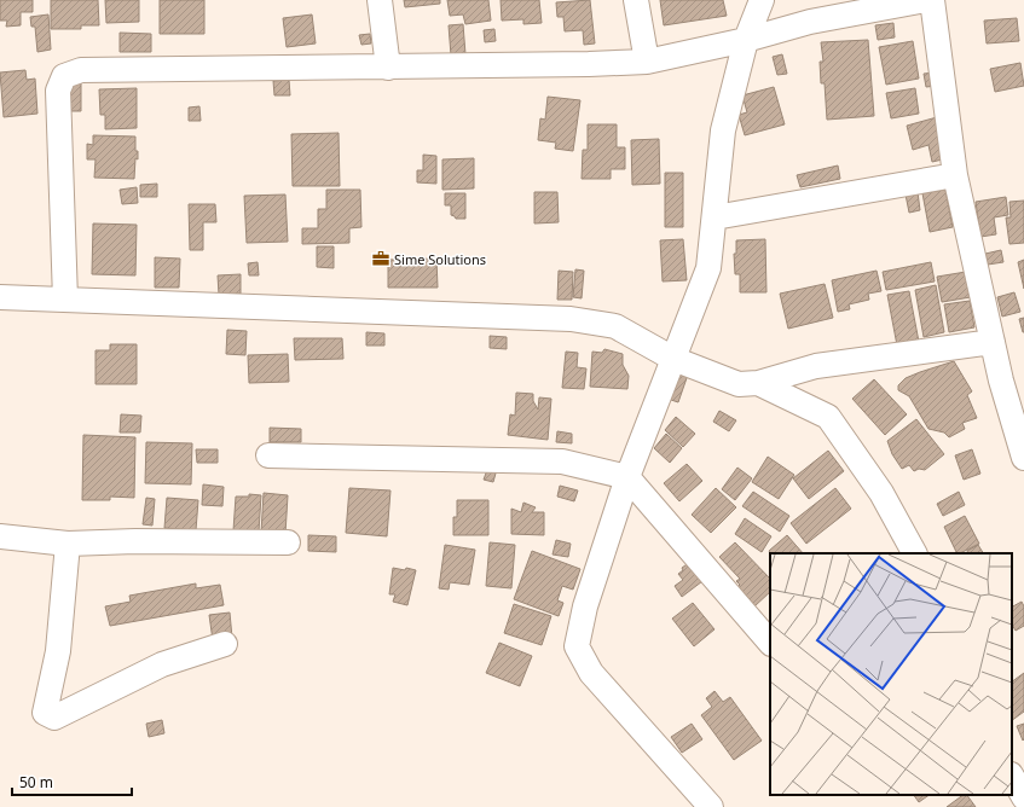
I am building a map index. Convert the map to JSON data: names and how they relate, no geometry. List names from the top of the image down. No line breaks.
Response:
{"places":{"office":["Sime Solutions"]},"scale_bar":"50 m"}
